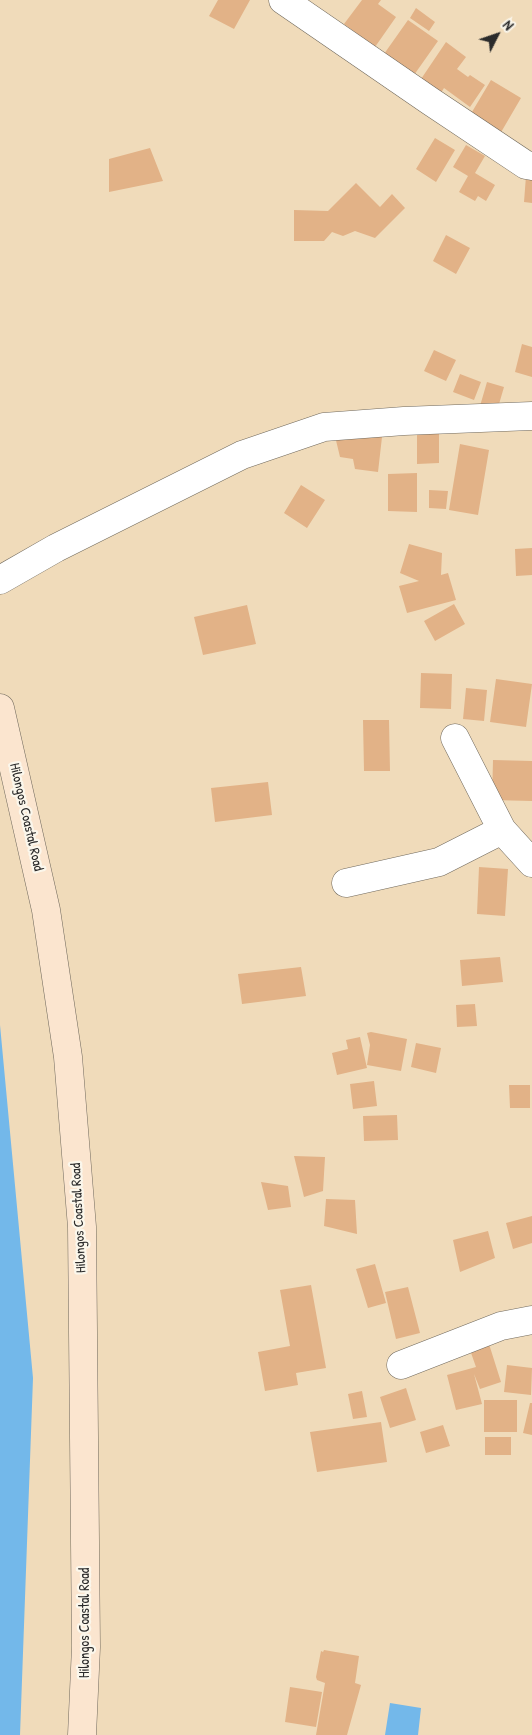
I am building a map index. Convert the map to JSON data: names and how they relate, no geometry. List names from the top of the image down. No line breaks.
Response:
{"streets":{"street":["Hilongos Coastal Road"]},"north":"top right"}
